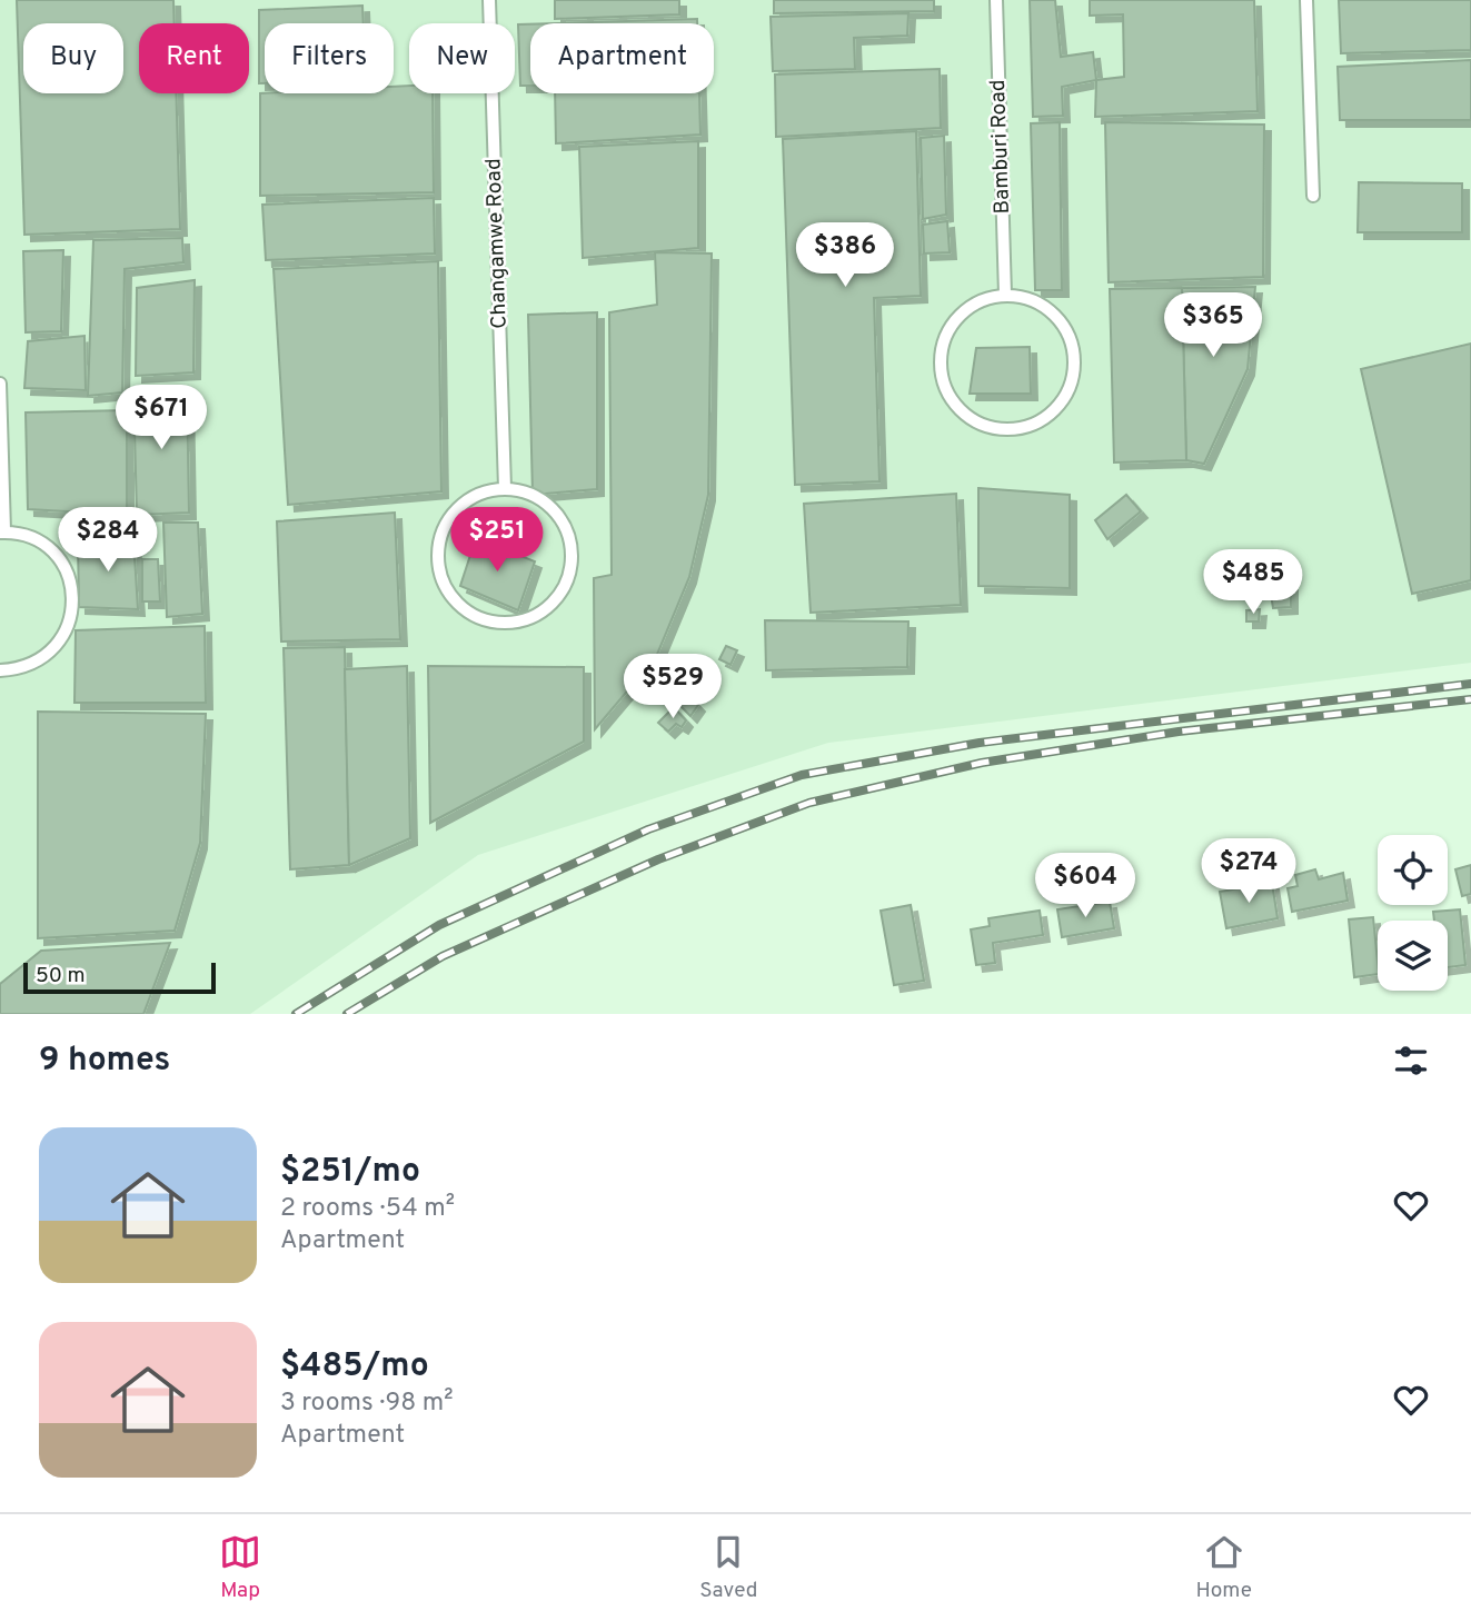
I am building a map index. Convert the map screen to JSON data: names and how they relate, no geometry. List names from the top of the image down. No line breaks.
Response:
{"streets":{"lane":["Bamburi Road","Changamwe Road"]},"scale_bar":"50 m","page":{"chip":["Buy","Rent","Filters","New","Apartment"],"price":["$386","$365","$671","$284","$251","$485","$529","$274","$604"],"scale":"50 m","heading":"9 homes","list":[{"name":"$251/mo","note":"2 rooms · 54 m² · Apartment"},{"name":"$485/mo","note":"3 rooms · 98 m² · Apartment"}],"tabs":["Map","Saved","Home"]}}
